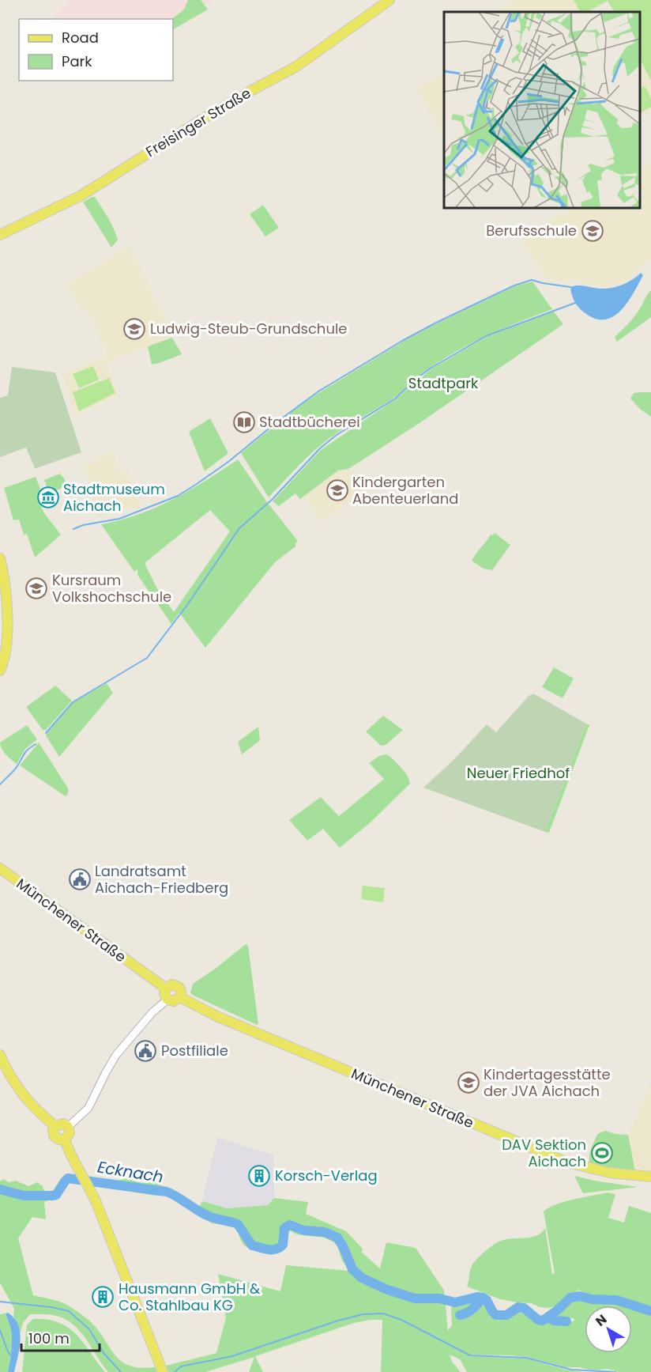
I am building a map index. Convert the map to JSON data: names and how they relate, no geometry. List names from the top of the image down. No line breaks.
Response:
{"streets":{"main road":["Freisinger Straße","Münchener Straße"]},"water":["Ecknach"],"parks":["Stadtpark","Neuer Friedhof"],"places":{"school or university":["Berufsschule","Ludwig-Steub-Grundschule","Kindergarten Abenteuerland","Kursraum Volkshochschule","Kindertagesstätte der JVA Aichach"],"library":["Stadtbücherei"],"museum":["Stadtmuseum Aichach"],"public building":["Landratsamt Aichach-Friedberg","Postfiliale"],"sports":["DAV Sektion Aichach"],"building":["Korsch-Verlag","Hausmann GmbH & Co. Stahlbau KG"]},"legend":["Road","Park"],"scale_bar":"100 m","north":"top left"}
